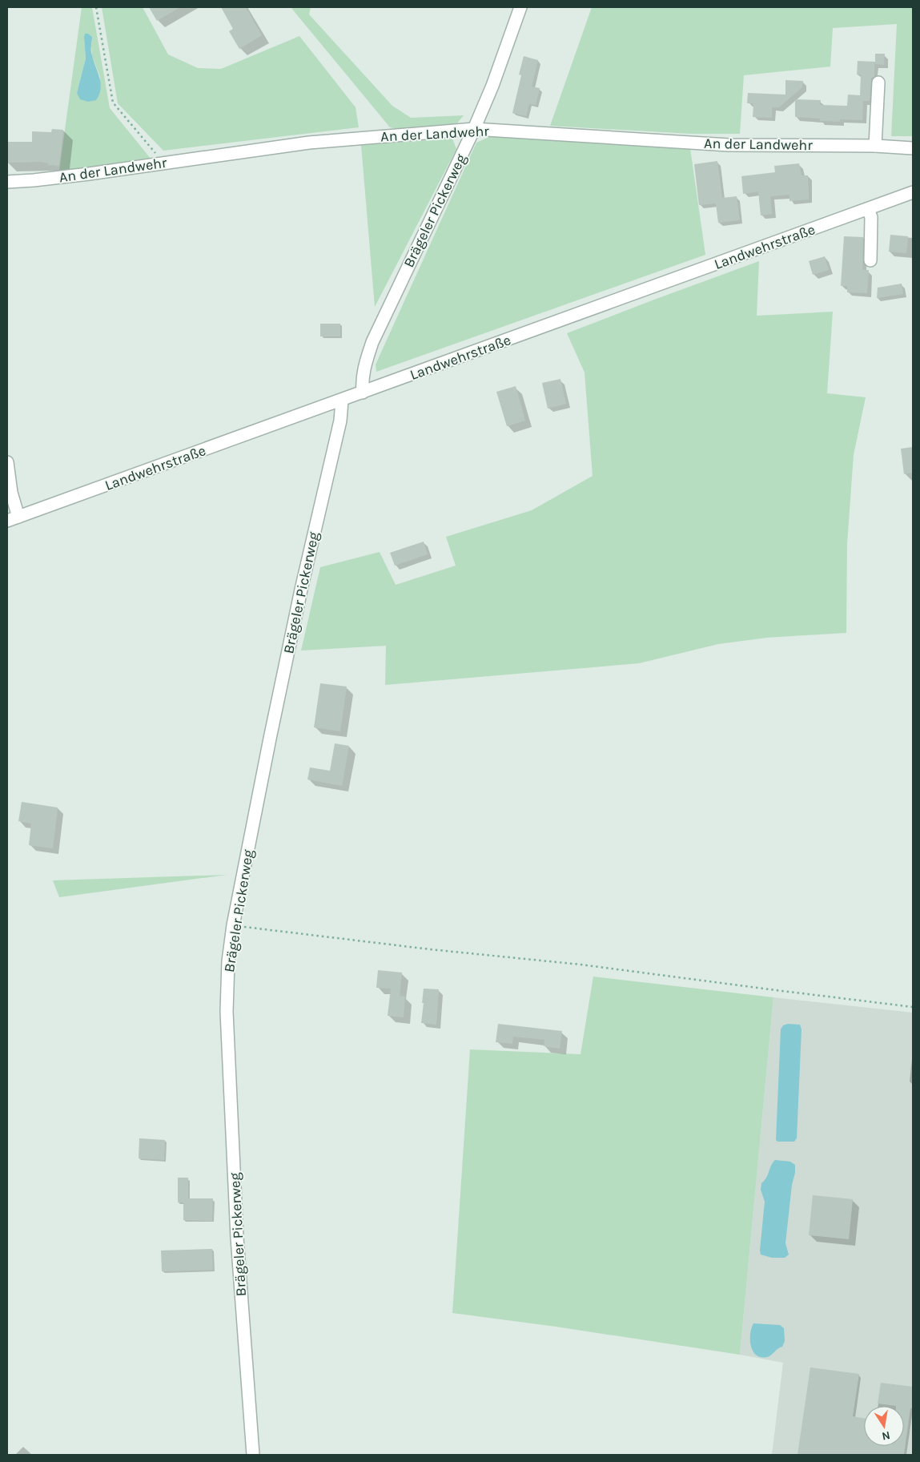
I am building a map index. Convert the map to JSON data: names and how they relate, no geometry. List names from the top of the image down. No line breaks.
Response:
{"streets":{"street":["An der Landwehr","Brägeler Pickerweg","Landwehrstraße"]},"crossings":[["An der Landwehr","Brägeler Pickerweg"],["Brägeler Pickerweg","Landwehrstraße"]],"north":"bottom"}
